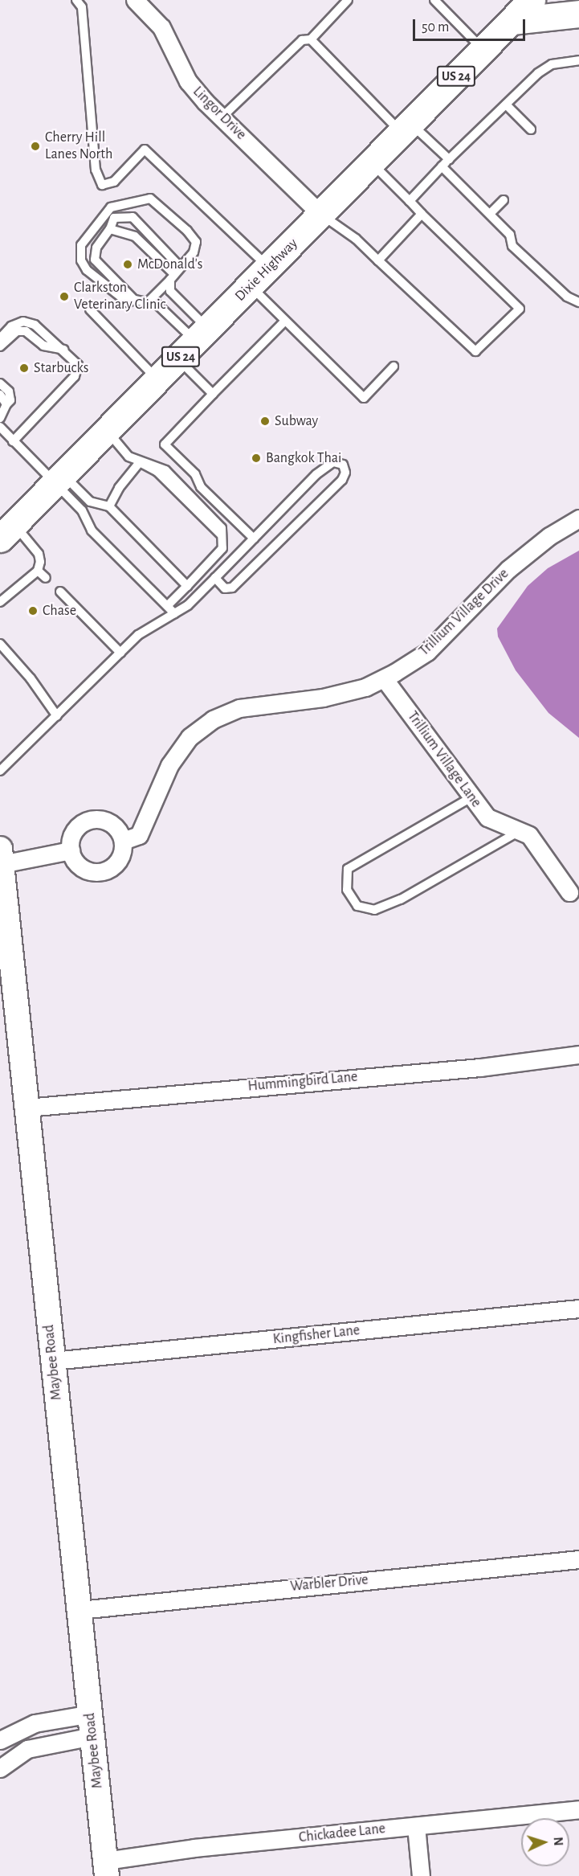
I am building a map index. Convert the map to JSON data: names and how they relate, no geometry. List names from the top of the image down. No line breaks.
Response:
{"streets":{"main road":["US 24","Dixie Highway","Maybee Road"],"street":["Lingor Drive","Trillium Village Drive","Trillium Village Lane","Hummingbird Lane","Kingfisher Lane","Warbler Drive","Chickadee Lane"]},"crossings":[["Lingor Drive","Dixie Highway"],["Trillium Village Drive","Trillium Village Lane"],["Hummingbird Lane","Maybee Road"],["Kingfisher Lane","Maybee Road"],["Maybee Road","Warbler Drive"],["Maybee Road","Chickadee Lane"]],"places":["Cherry Hill Lanes North","McDonald's","Clarkston Veterinary Clinic","Starbucks","Subway","Bangkok Thai","Chase"],"scale_bar":"50 m","north":"right"}
